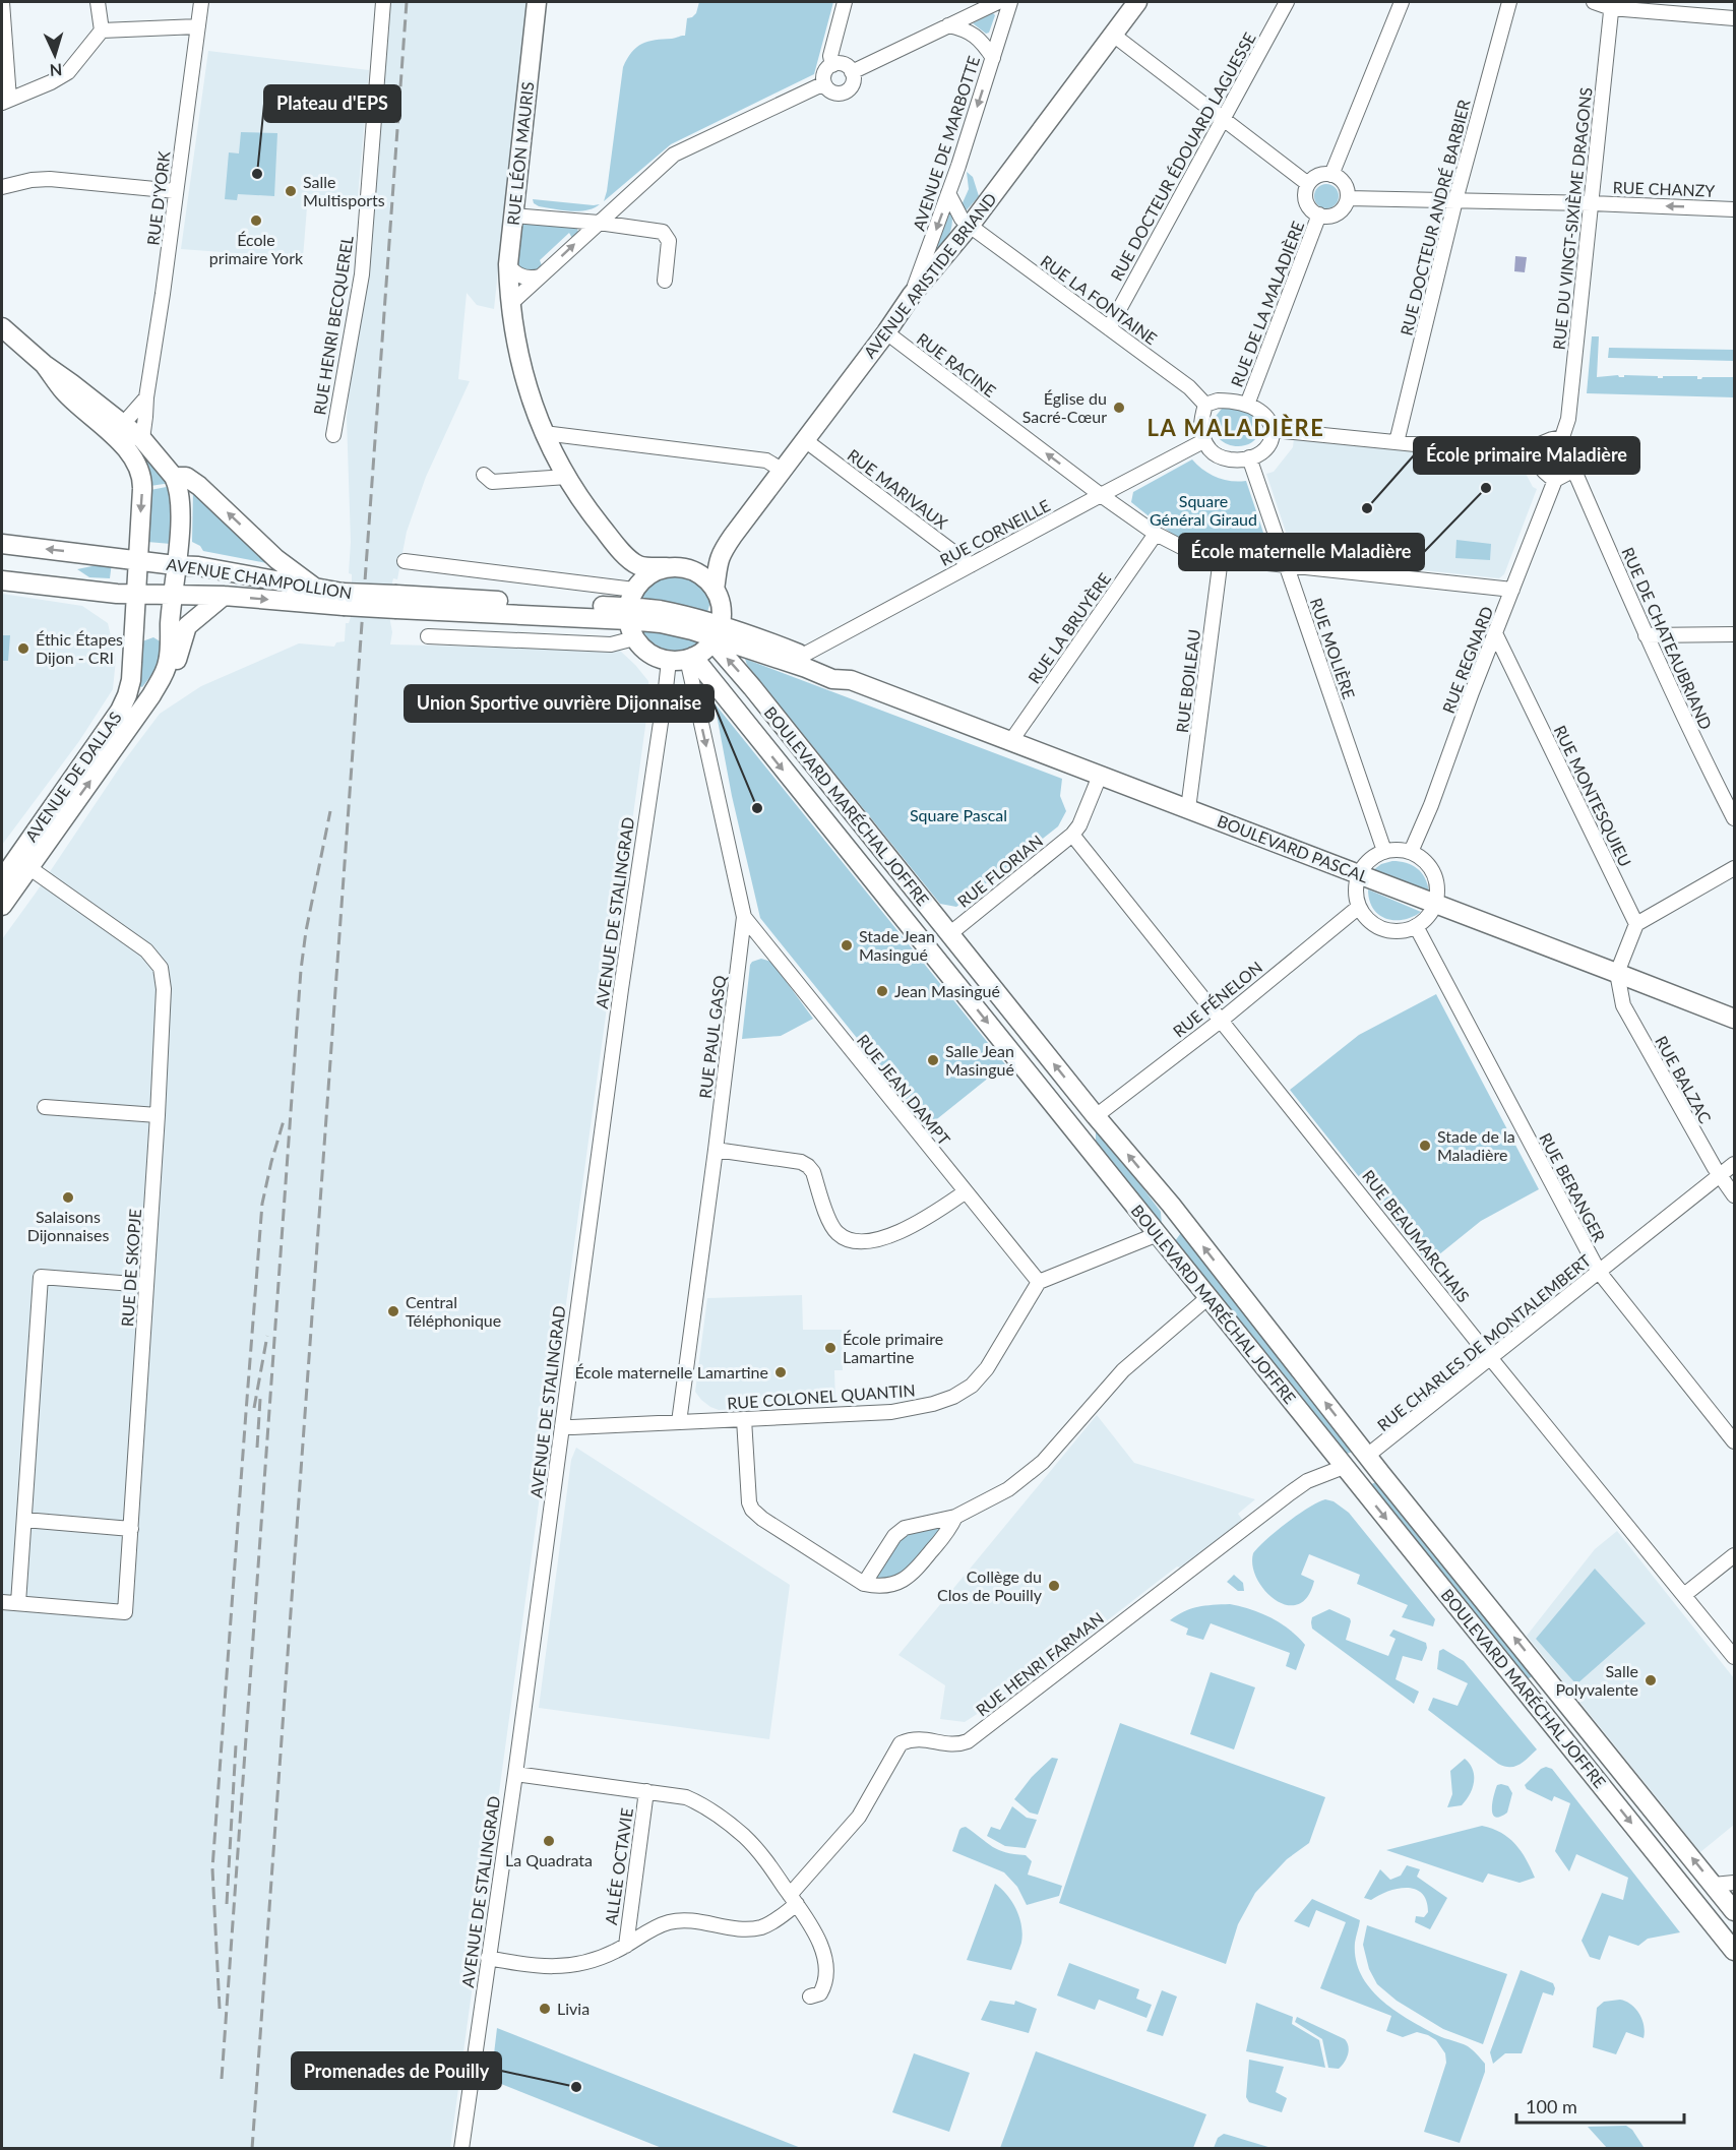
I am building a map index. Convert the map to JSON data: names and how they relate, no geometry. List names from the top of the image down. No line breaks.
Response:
{"streets":{"main road":["RUE LÉON MAURIS","AVENUE ARISTIDE BRIAND","AVENUE CHAMPOLLION","AVENUE DE DALLAS","BOULEVARD MARÉCHAL JOFFRE","BOULEVARD PASCAL"],"street":["AVENUE DE MARBOTTE","RUE DOCTEUR ÉDOUARD LAGUESSE","RUE CHANZY","RUE D'YORK","RUE DOCTEUR ANDRÉ BARBIER","RUE DU VINGT-SIXIÈME DRAGONS","RUE LA FONTAINE","RUE DE LA MALADIÈRE","RUE HENRI BECQUEREL","RUE RACINE","RUE MARIVAUX","RUE CORNEILLE","RUE LA BRUYÈRE","RUE DE CHATEAUBRIAND","RUE MOLIÈRE","RUE REGNARD","RUE BOILEAU","RUE MONTESQUIEU","RUE FLORIAN","AVENUE DE STALINGRAD","RUE FÉNELON","RUE PAUL GASQ","RUE BALZAC","RUE JEAN DAMPT","RUE BERANGER","RUE BEAUMARCHAIS","RUE DE SKOPJE","RUE CHARLES DE MONTALEMBERT","RUE COLONEL QUANTIN","RUE HENRI FARMAN","ALLÉE OCTAVIE"]},"crossings":[["AVENUE DE MARBOTTE","AVENUE ARISTIDE BRIAND"],["AVENUE DE MARBOTTE","RUE LA FONTAINE"],["RUE DOCTEUR ÉDOUARD LAGUESSE","RUE LA FONTAINE"],["RUE CHANZY","RUE DOCTEUR ANDRÉ BARBIER"],["RUE CHANZY","RUE DU VINGT-SIXIÈME DRAGONS"],["RUE CHANZY","RUE DE LA MALADIÈRE"],["RUE DU VINGT-SIXIÈME DRAGONS","RUE DE CHATEAUBRIAND"],["RUE DU VINGT-SIXIÈME DRAGONS","RUE REGNARD"],["AVENUE ARISTIDE BRIAND","RUE LA FONTAINE"],["AVENUE ARISTIDE BRIAND","RUE RACINE"],["AVENUE ARISTIDE BRIAND","RUE MARIVAUX"],["RUE LA FONTAINE","RUE DE LA MALADIÈRE"],["RUE LA FONTAINE","RUE CORNEILLE"],["RUE LA FONTAINE","RUE MOLIÈRE"],["RUE DE LA MALADIÈRE","RUE CORNEILLE"],["RUE DE LA MALADIÈRE","RUE MOLIÈRE"],["RUE RACINE","RUE CORNEILLE"],["RUE RACINE","RUE LA BRUYÈRE"],["RUE RACINE","RUE MOLIÈRE"],["RUE RACINE","RUE REGNARD"],["RUE RACINE","RUE BOILEAU"],["RUE MARIVAUX","RUE CORNEILLE"],["RUE CORNEILLE","RUE MOLIÈRE"],["RUE CORNEILLE","BOULEVARD PASCAL"],["AVENUE CHAMPOLLION","AVENUE DE DALLAS"],["AVENUE CHAMPOLLION","BOULEVARD MARÉCHAL JOFFRE"],["AVENUE CHAMPOLLION","BOULEVARD PASCAL"],["RUE LA BRUYÈRE","BOULEVARD PASCAL"],["RUE DE CHATEAUBRIAND","RUE REGNARD"],["RUE REGNARD","RUE MONTESQUIEU"],["RUE BOILEAU","BOULEVARD PASCAL"],["AVENUE DE DALLAS","RUE DE SKOPJE"],["BOULEVARD MARÉCHAL JOFFRE","BOULEVARD PASCAL"],["BOULEVARD MARÉCHAL JOFFRE","RUE FLORIAN"],["BOULEVARD MARÉCHAL JOFFRE","AVENUE DE STALINGRAD"],["BOULEVARD MARÉCHAL JOFFRE","RUE FÉNELON"],["BOULEVARD MARÉCHAL JOFFRE","RUE PAUL GASQ"],["BOULEVARD MARÉCHAL JOFFRE","RUE CHARLES DE MONTALEMBERT"],["BOULEVARD MARÉCHAL JOFFRE","RUE HENRI FARMAN"],["BOULEVARD PASCAL","RUE BALZAC"],["RUE FLORIAN","RUE BEAUMARCHAIS"],["AVENUE DE STALINGRAD","RUE PAUL GASQ"],["AVENUE DE STALINGRAD","RUE COLONEL QUANTIN"],["AVENUE DE STALINGRAD","RUE HENRI FARMAN"],["RUE FÉNELON","RUE BEAUMARCHAIS"],["RUE PAUL GASQ","RUE JEAN DAMPT"],["RUE PAUL GASQ","RUE COLONEL QUANTIN"],["RUE BALZAC","RUE CHARLES DE MONTALEMBERT"],["RUE JEAN DAMPT","RUE COLONEL QUANTIN"],["RUE BERANGER","RUE CHARLES DE MONTALEMBERT"],["RUE BEAUMARCHAIS","RUE CHARLES DE MONTALEMBERT"],["RUE HENRI FARMAN","ALLÉE OCTAVIE"]],"one_way":["AVENUE DE MARBOTTE","RUE CHANZY","RUE RACINE"],"districts":["LA MALADIÈRE"],"parks":["Square Général Giraud","Square Pascal"],"places":["Plateau d'EPS","Salle Multisports","École primaire York","Église du Sacré-Cœur","École maternelle Maladière","École primaire Maladière","Éthic Étapes Dijon - CRI","Union Sportive ouvrière Dijonnaise","Stade Jean Masingué","Jean Masingué","Salle Jean Masingué","Stade de la Maladière","Salaisons Dijonnaises","Central Téléphonique","École primaire Lamartine","École maternelle Lamartine","Collège du Clos de Pouilly","Salle Polyvalente","La Quadrata","Livia","Promenades de Pouilly"],"scale_bar":"100 m","north":"bottom"}
